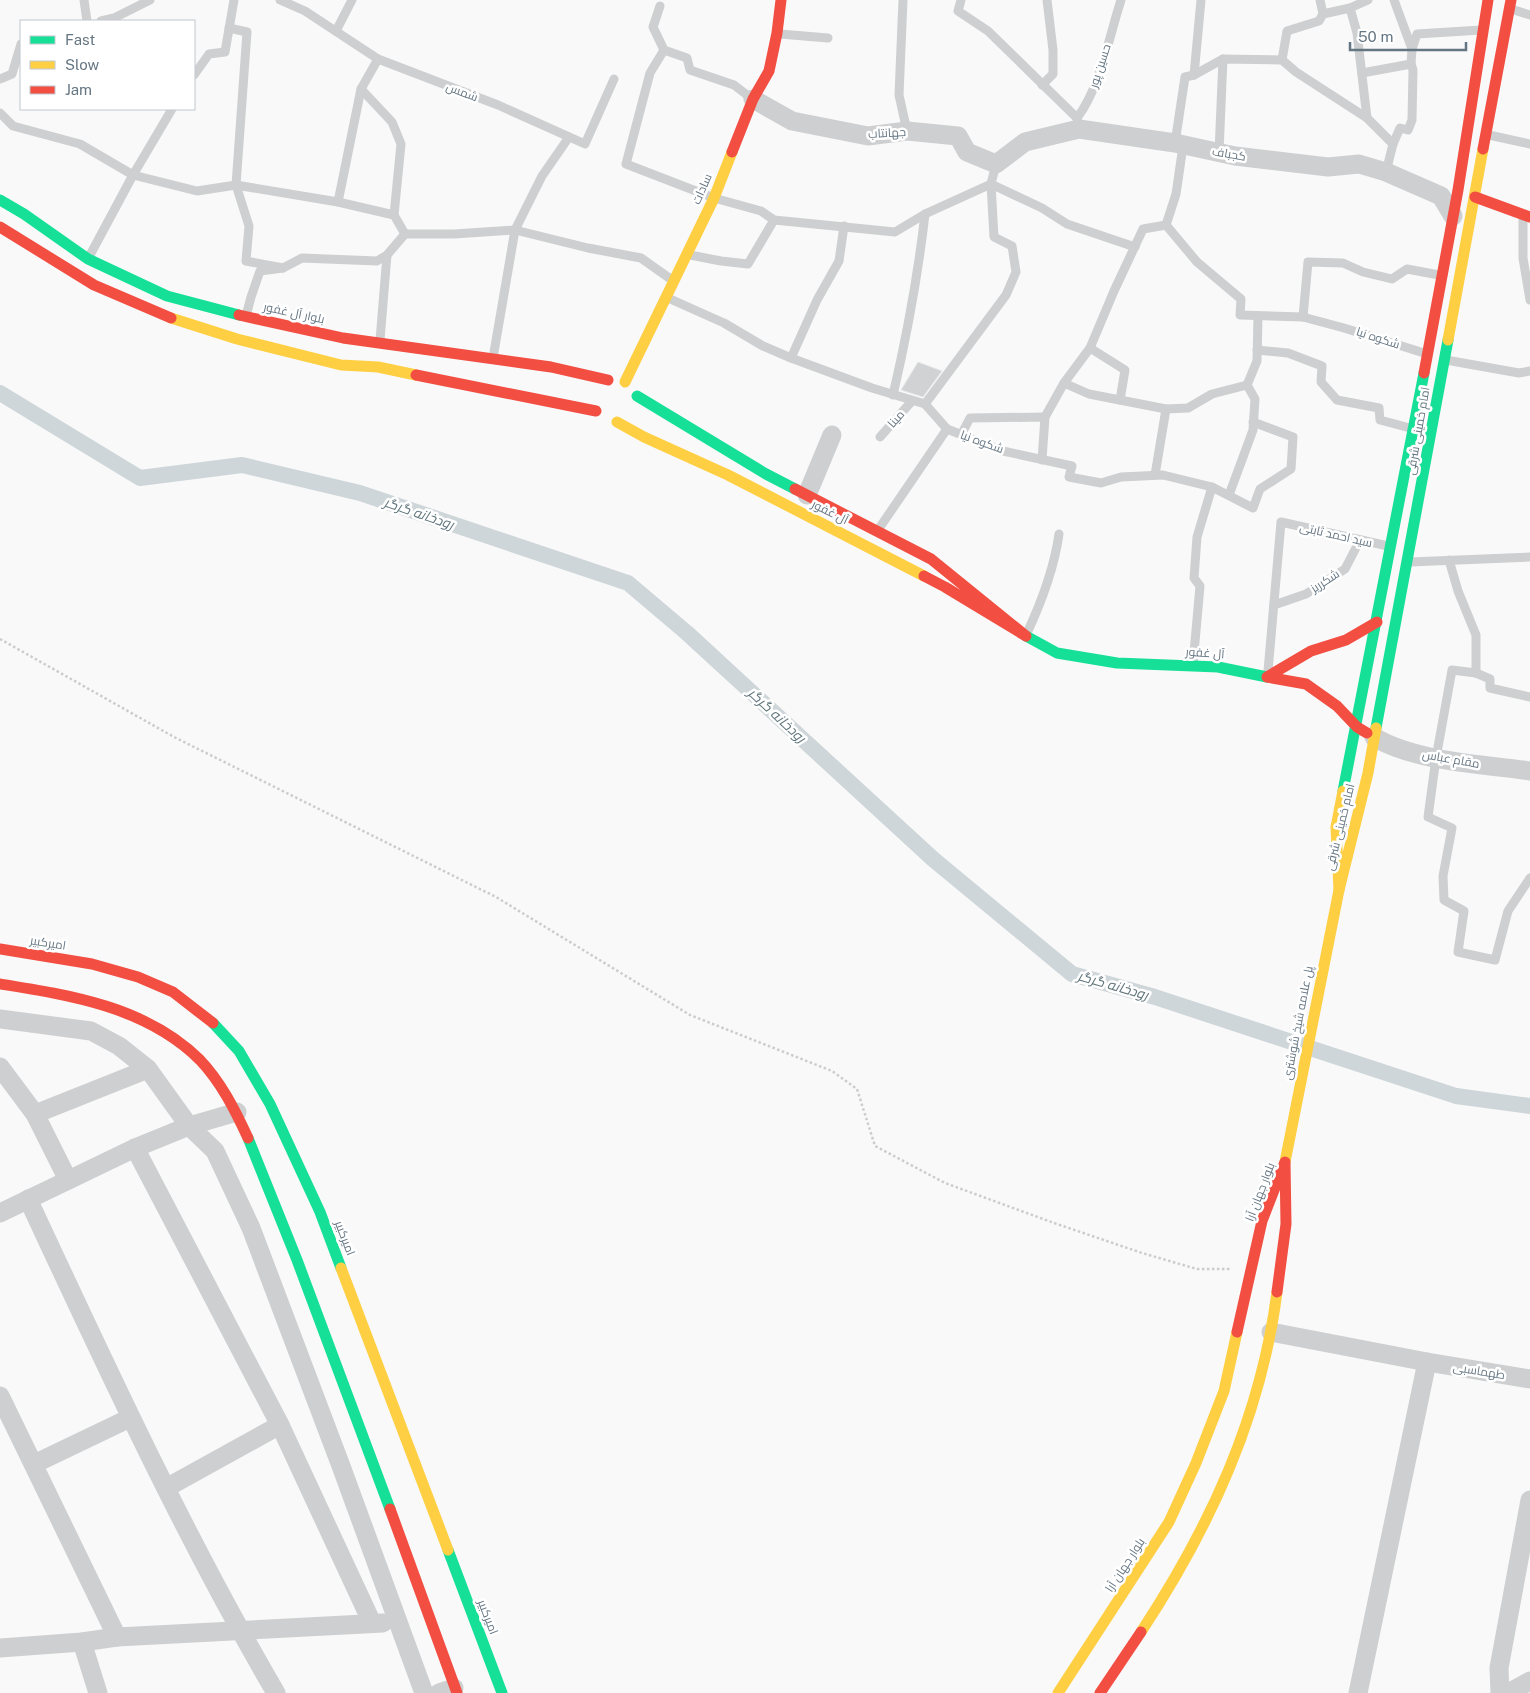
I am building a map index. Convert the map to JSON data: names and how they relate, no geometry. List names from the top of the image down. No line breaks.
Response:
{"streets":{"street":["جهانتاب","کجباف","سادات","بلوار آل غفور","امام خمینی شرقی","آل غفور","مقام عباس","امیرکبیر","پل علامه شیخ شوشتری","بلوار جهان آرا","طهماسبی"],"lane":["حسین پور","شمس","شکوه نیا","مینا","سید احمد ثابتی","شکرریز"]},"crossings":[["حسین پور","کجباف"],["جهانتاب","کجباف"],["جهانتاب","سادات"],["کجباف","امام خمینی شرقی"],["سادات","بلوار آل غفور"],["سادات","آل غفور"],["بلوار آل غفور","آل غفور"],["شکوه نیا","امام خمینی شرقی"],["امام خمینی شرقی","آل غفور"],["امام خمینی شرقی","سید احمد ثابتی"],["امام خمینی شرقی","مقام عباس"],["امام خمینی شرقی","پل علامه شیخ شوشتری"],["آل غفور","مقام عباس"],["سید احمد ثابتی","شکرریز"],["پل علامه شیخ شوشتری","بلوار جهان آرا"],["بلوار جهان آرا","طهماسبی"]],"water":["رودخانه گرگر"],"legend":["Fast","Slow","Jam"],"scale_bar":"50 m"}
